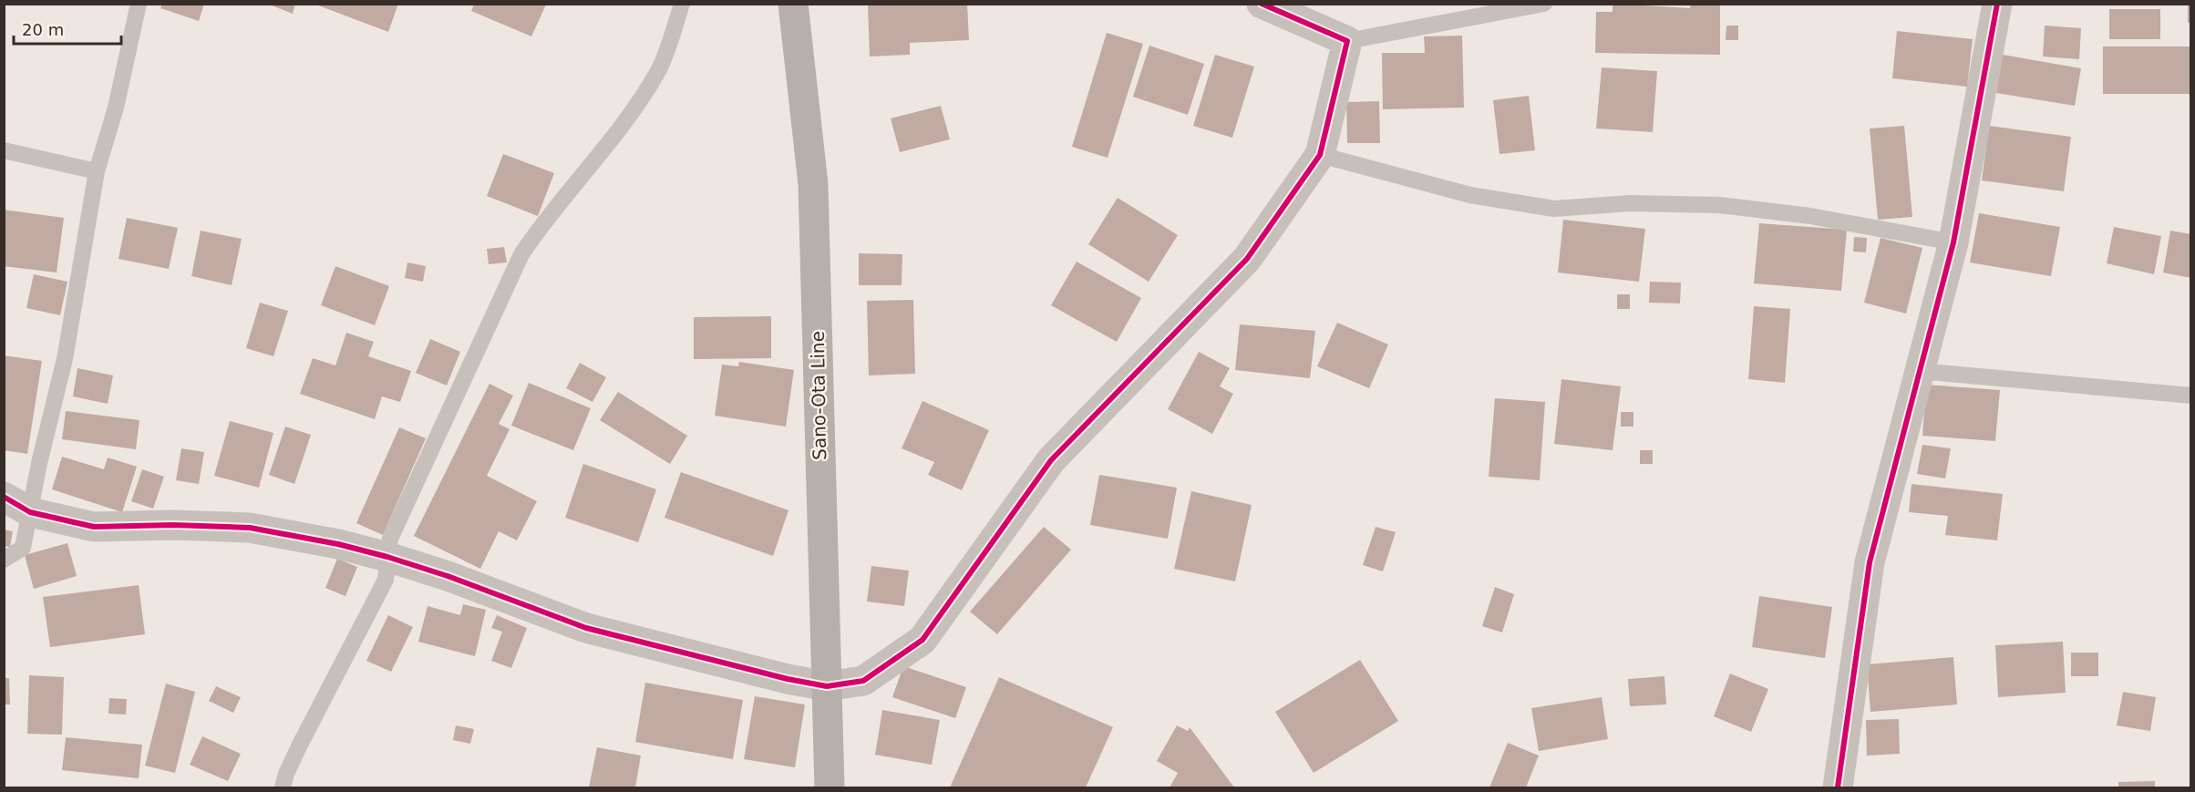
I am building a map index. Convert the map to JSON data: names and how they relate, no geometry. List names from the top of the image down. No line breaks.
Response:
{"streets":{"main road":["Sano-Ota Line"]},"scale_bar":"20 m"}
